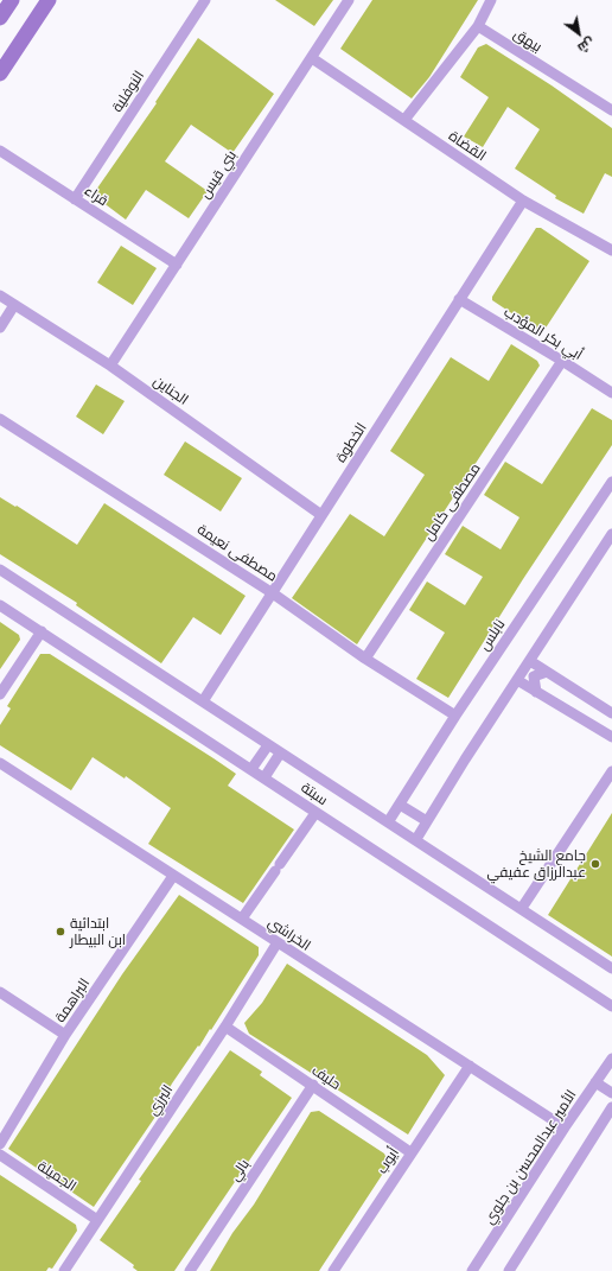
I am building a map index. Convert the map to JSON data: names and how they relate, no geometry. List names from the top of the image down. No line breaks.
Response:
{"streets":{"street":["بيهق","النوفلية","القضاة","بني قيس","قراء","أبي بكر المؤدب","الجناين","الخطوة","مصطفى كامل","مصطفى نعيمة","نابلس","سبتة","الخراشي","البراهمة","حليف","البرزي","الأمير عبدالمحسن بن جلوي","أيوب","بالي","الجميلة"]},"crossings":[["النوفلية","قراء"],["القضاة","بني قيس"],["القضاة","الخطوة"],["بني قيس","قراء"],["بني قيس","الجناين"],["أبي بكر المؤدب","الخطوة"],["أبي بكر المؤدب","مصطفى كامل"],["الجناين","الخطوة"],["الخطوة","مصطفى نعيمة"],["الخطوة","سبتة"],["مصطفى كامل","مصطفى نعيمة"],["مصطفى نعيمة","نابلس"],["نابلس","سبتة"],["الخراشي","البراهمة"],["الخراشي","البرزي"],["الخراشي","الأمير عبدالمحسن بن جلوي"],["الخراشي","أيوب"],["حليف","البرزي"],["حليف","أيوب"],["حليف","بالي"],["البرزي","الجميلة"]],"places":["جامع الشيخ عبدالرزاق عفيفي","ابتدائية ابن البيطار"],"north":"bottom right"}
